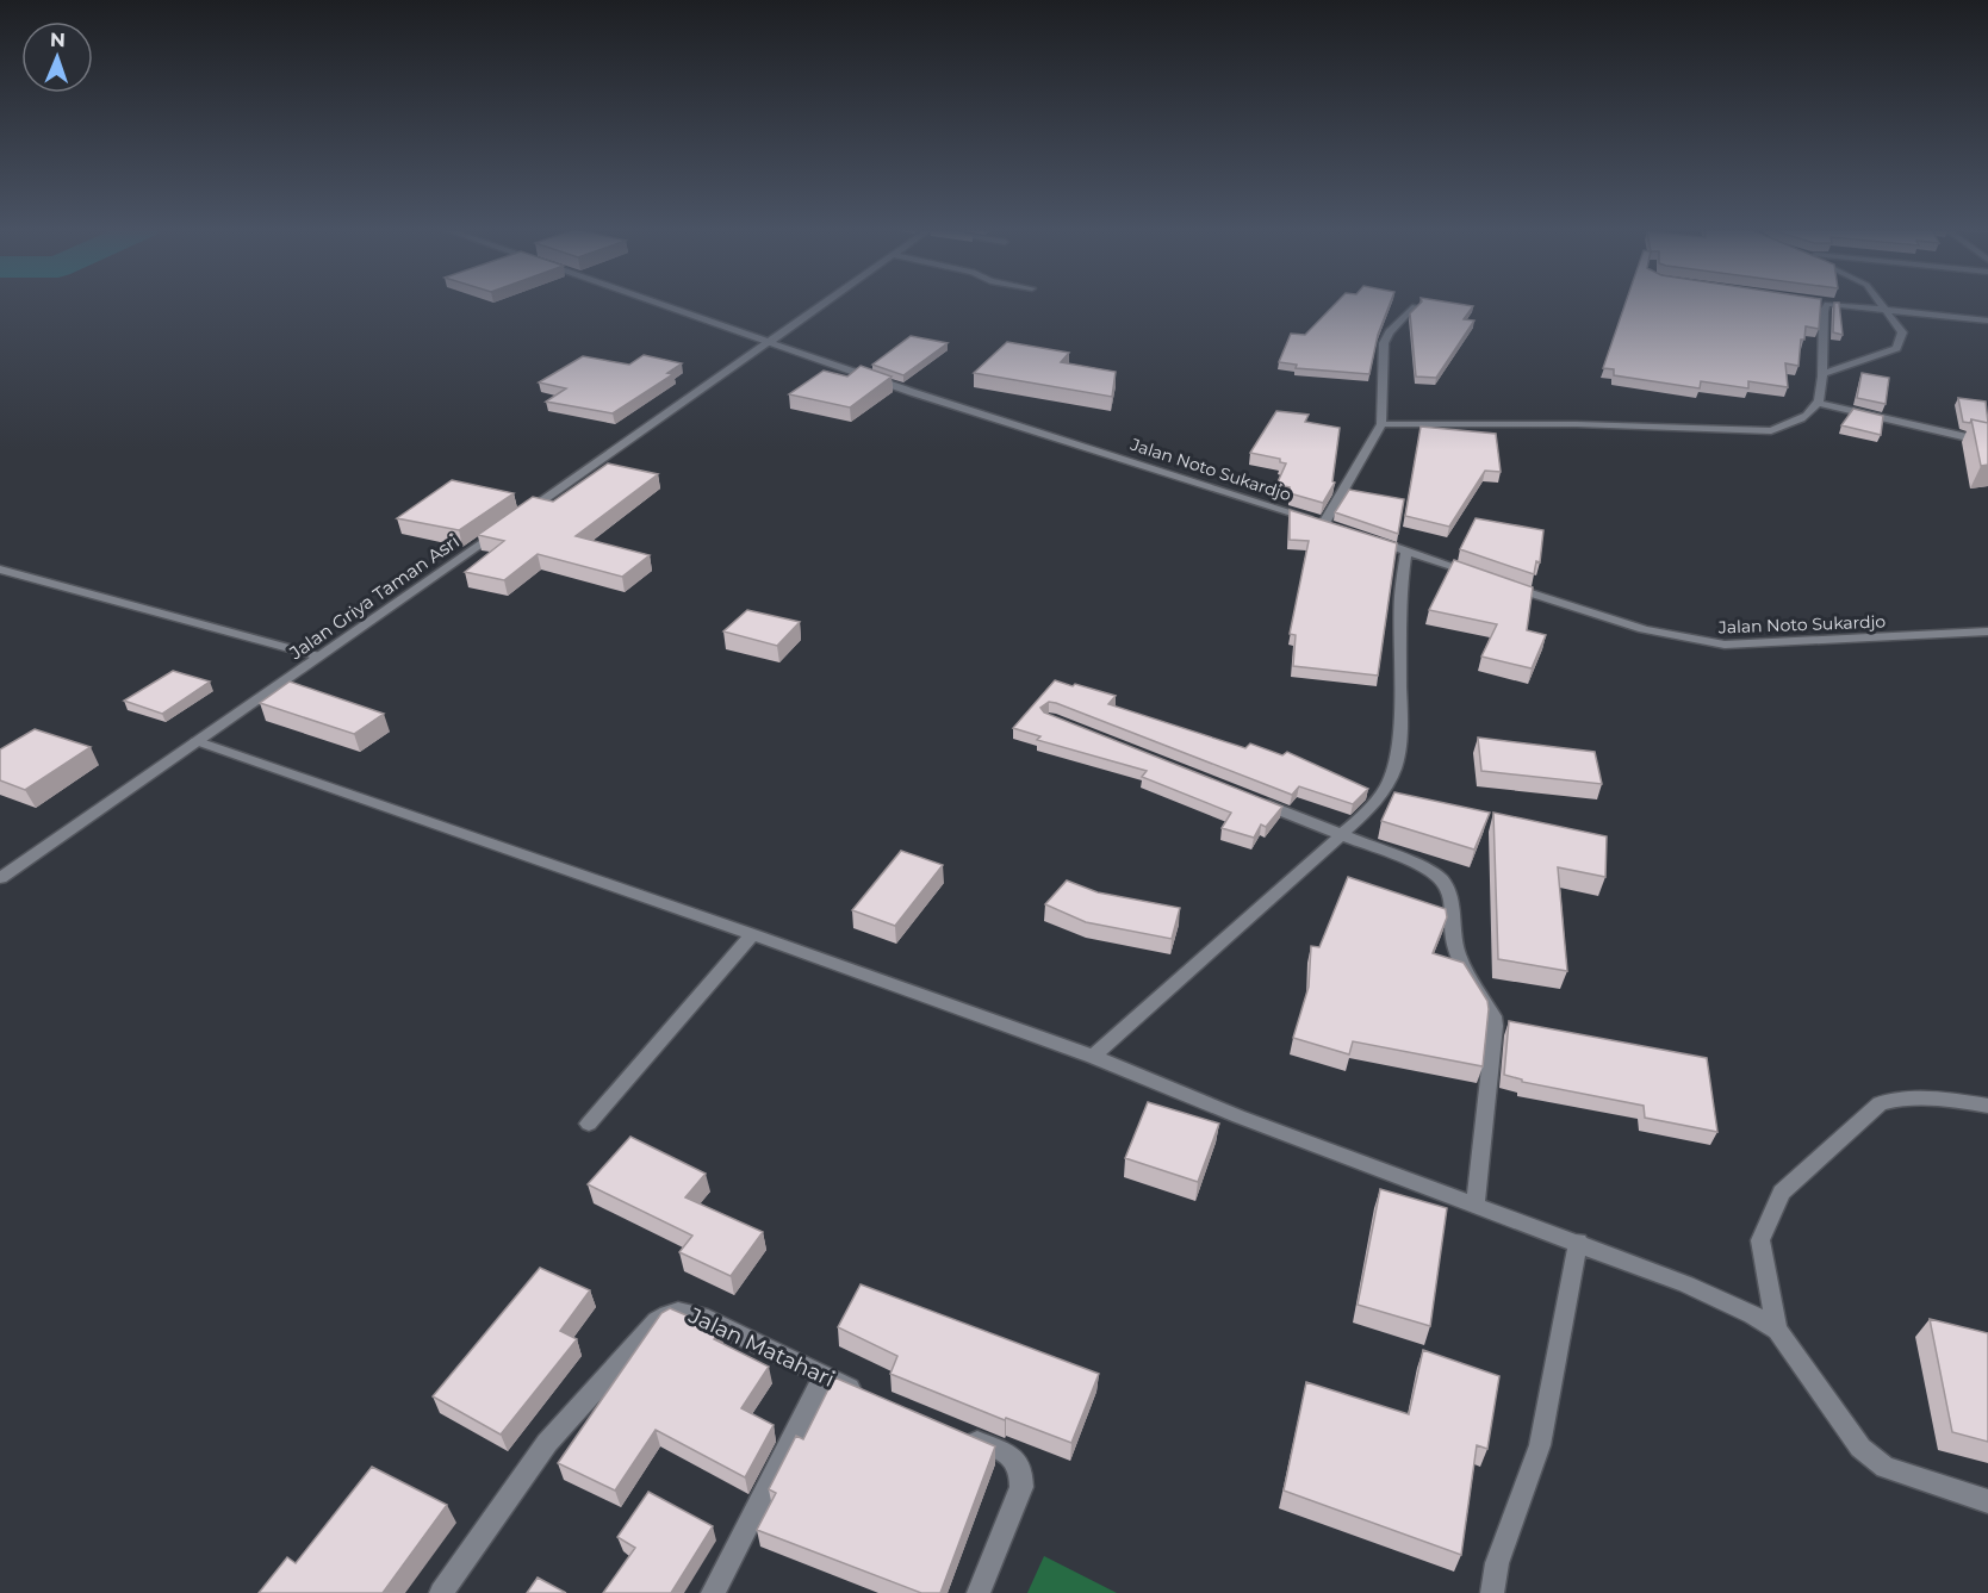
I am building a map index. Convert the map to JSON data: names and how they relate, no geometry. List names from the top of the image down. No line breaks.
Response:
{"streets":{"street":["Jalan Noto Sukardjo","Jalan Griya Taman Asri","Jalan Matahari"]},"north":"top"}
